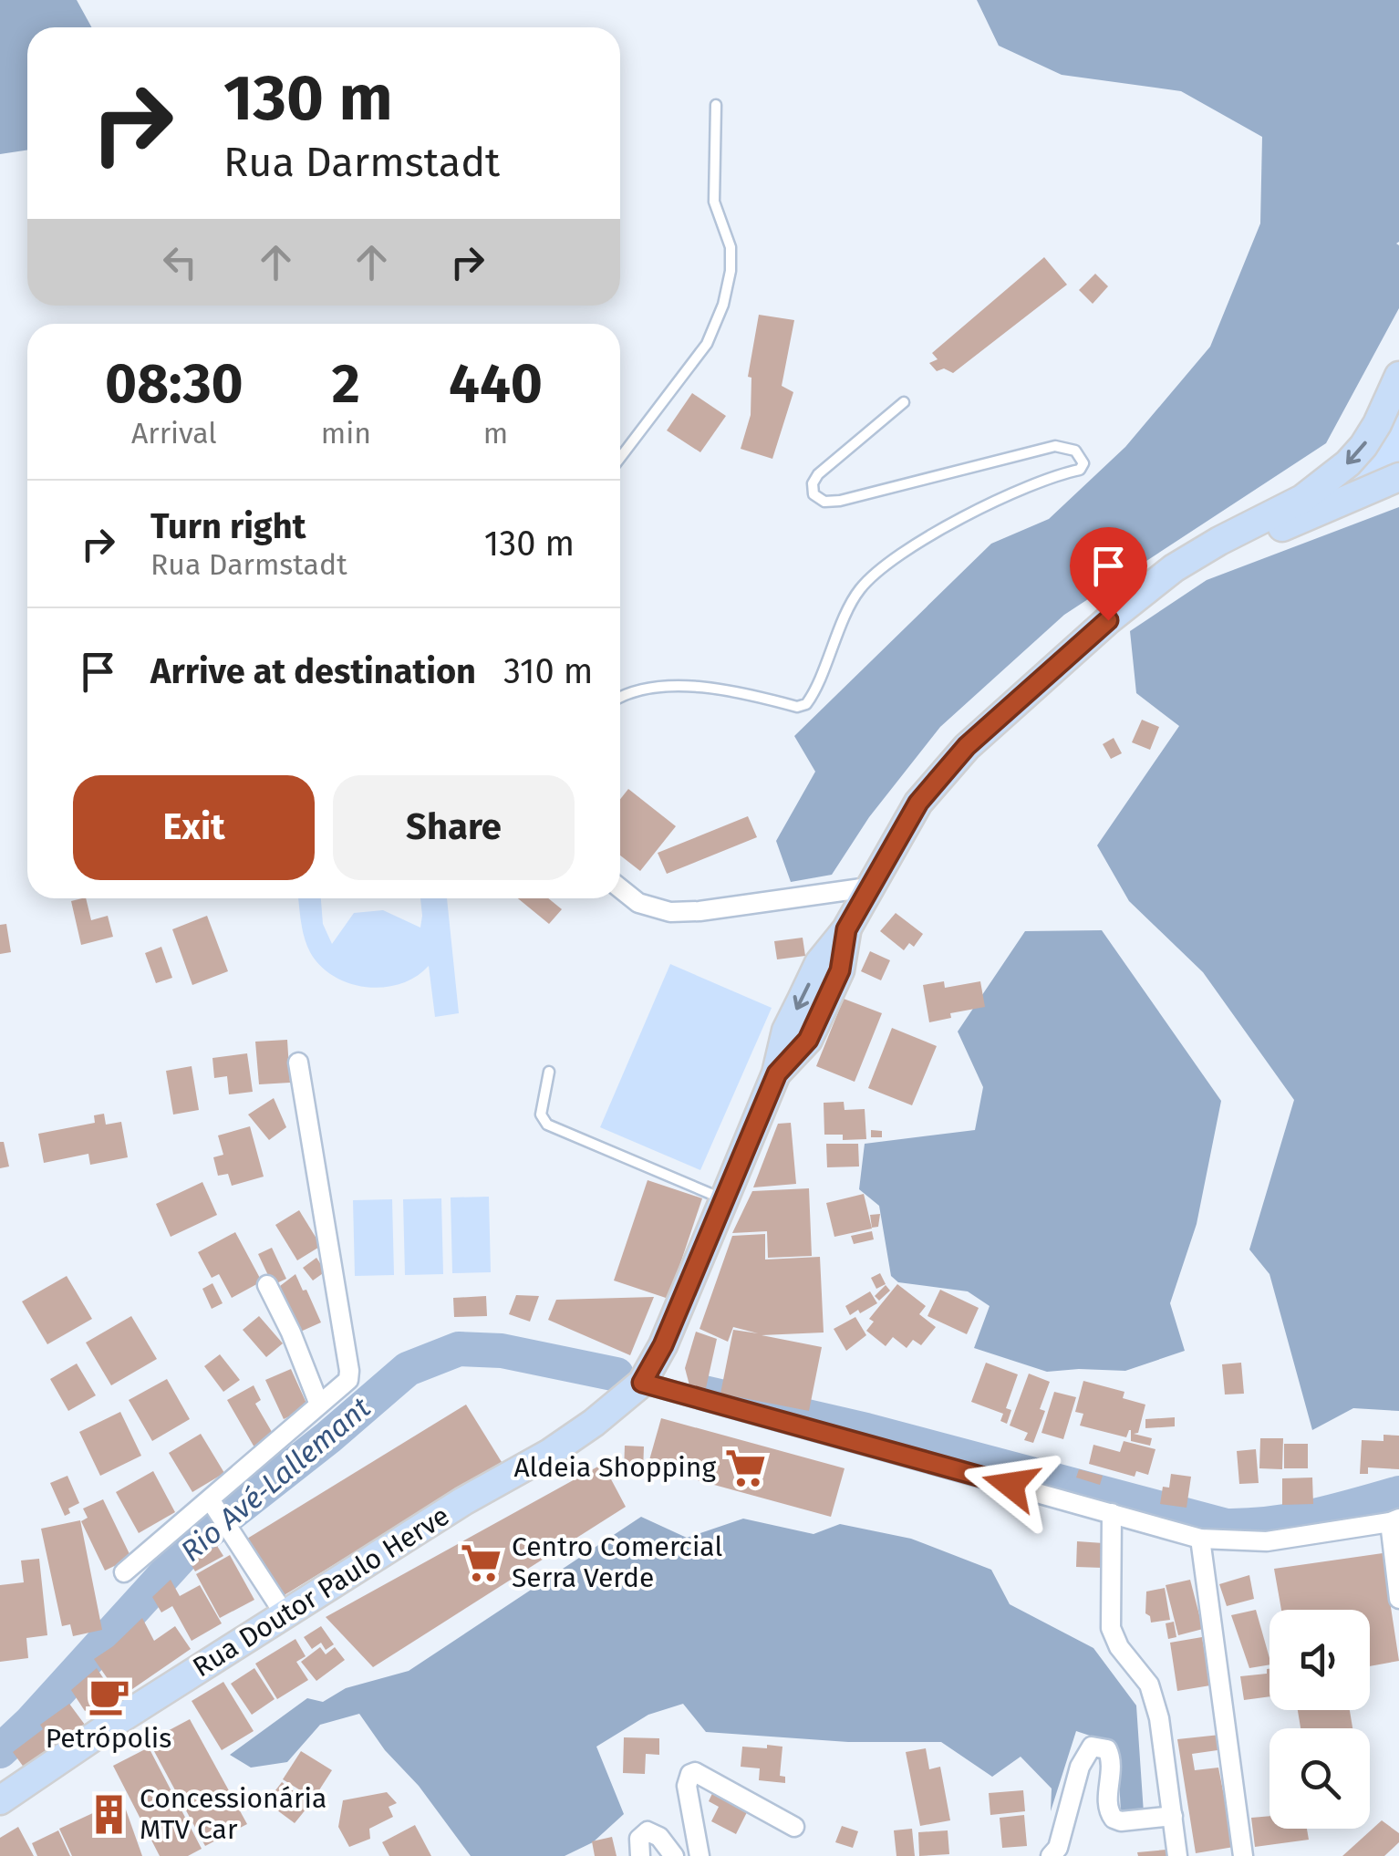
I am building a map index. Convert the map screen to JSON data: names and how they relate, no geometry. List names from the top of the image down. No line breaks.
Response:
{"streets":{"main road":["Rua Doutor Paulo Herve"]},"water":["Rio Avé‐Lallemant"],"places":{"supermarket":["Aldeia Shopping","Centro Comercial Serra Verde"],"cafe":["Petrópolis"],"building":["Concessionária MTV Car"]},"page":{"turn":["130 m","Rua Darmstadt"],"eta":["08:30","Arrival","2","min","440","m"],"list":[{"name":"Turn right","note":"Rua Darmstadt","value":"130 m"},{"name":"Arrive at destination","value":"310 m"}],"buttons":["Exit","Share"]}}
